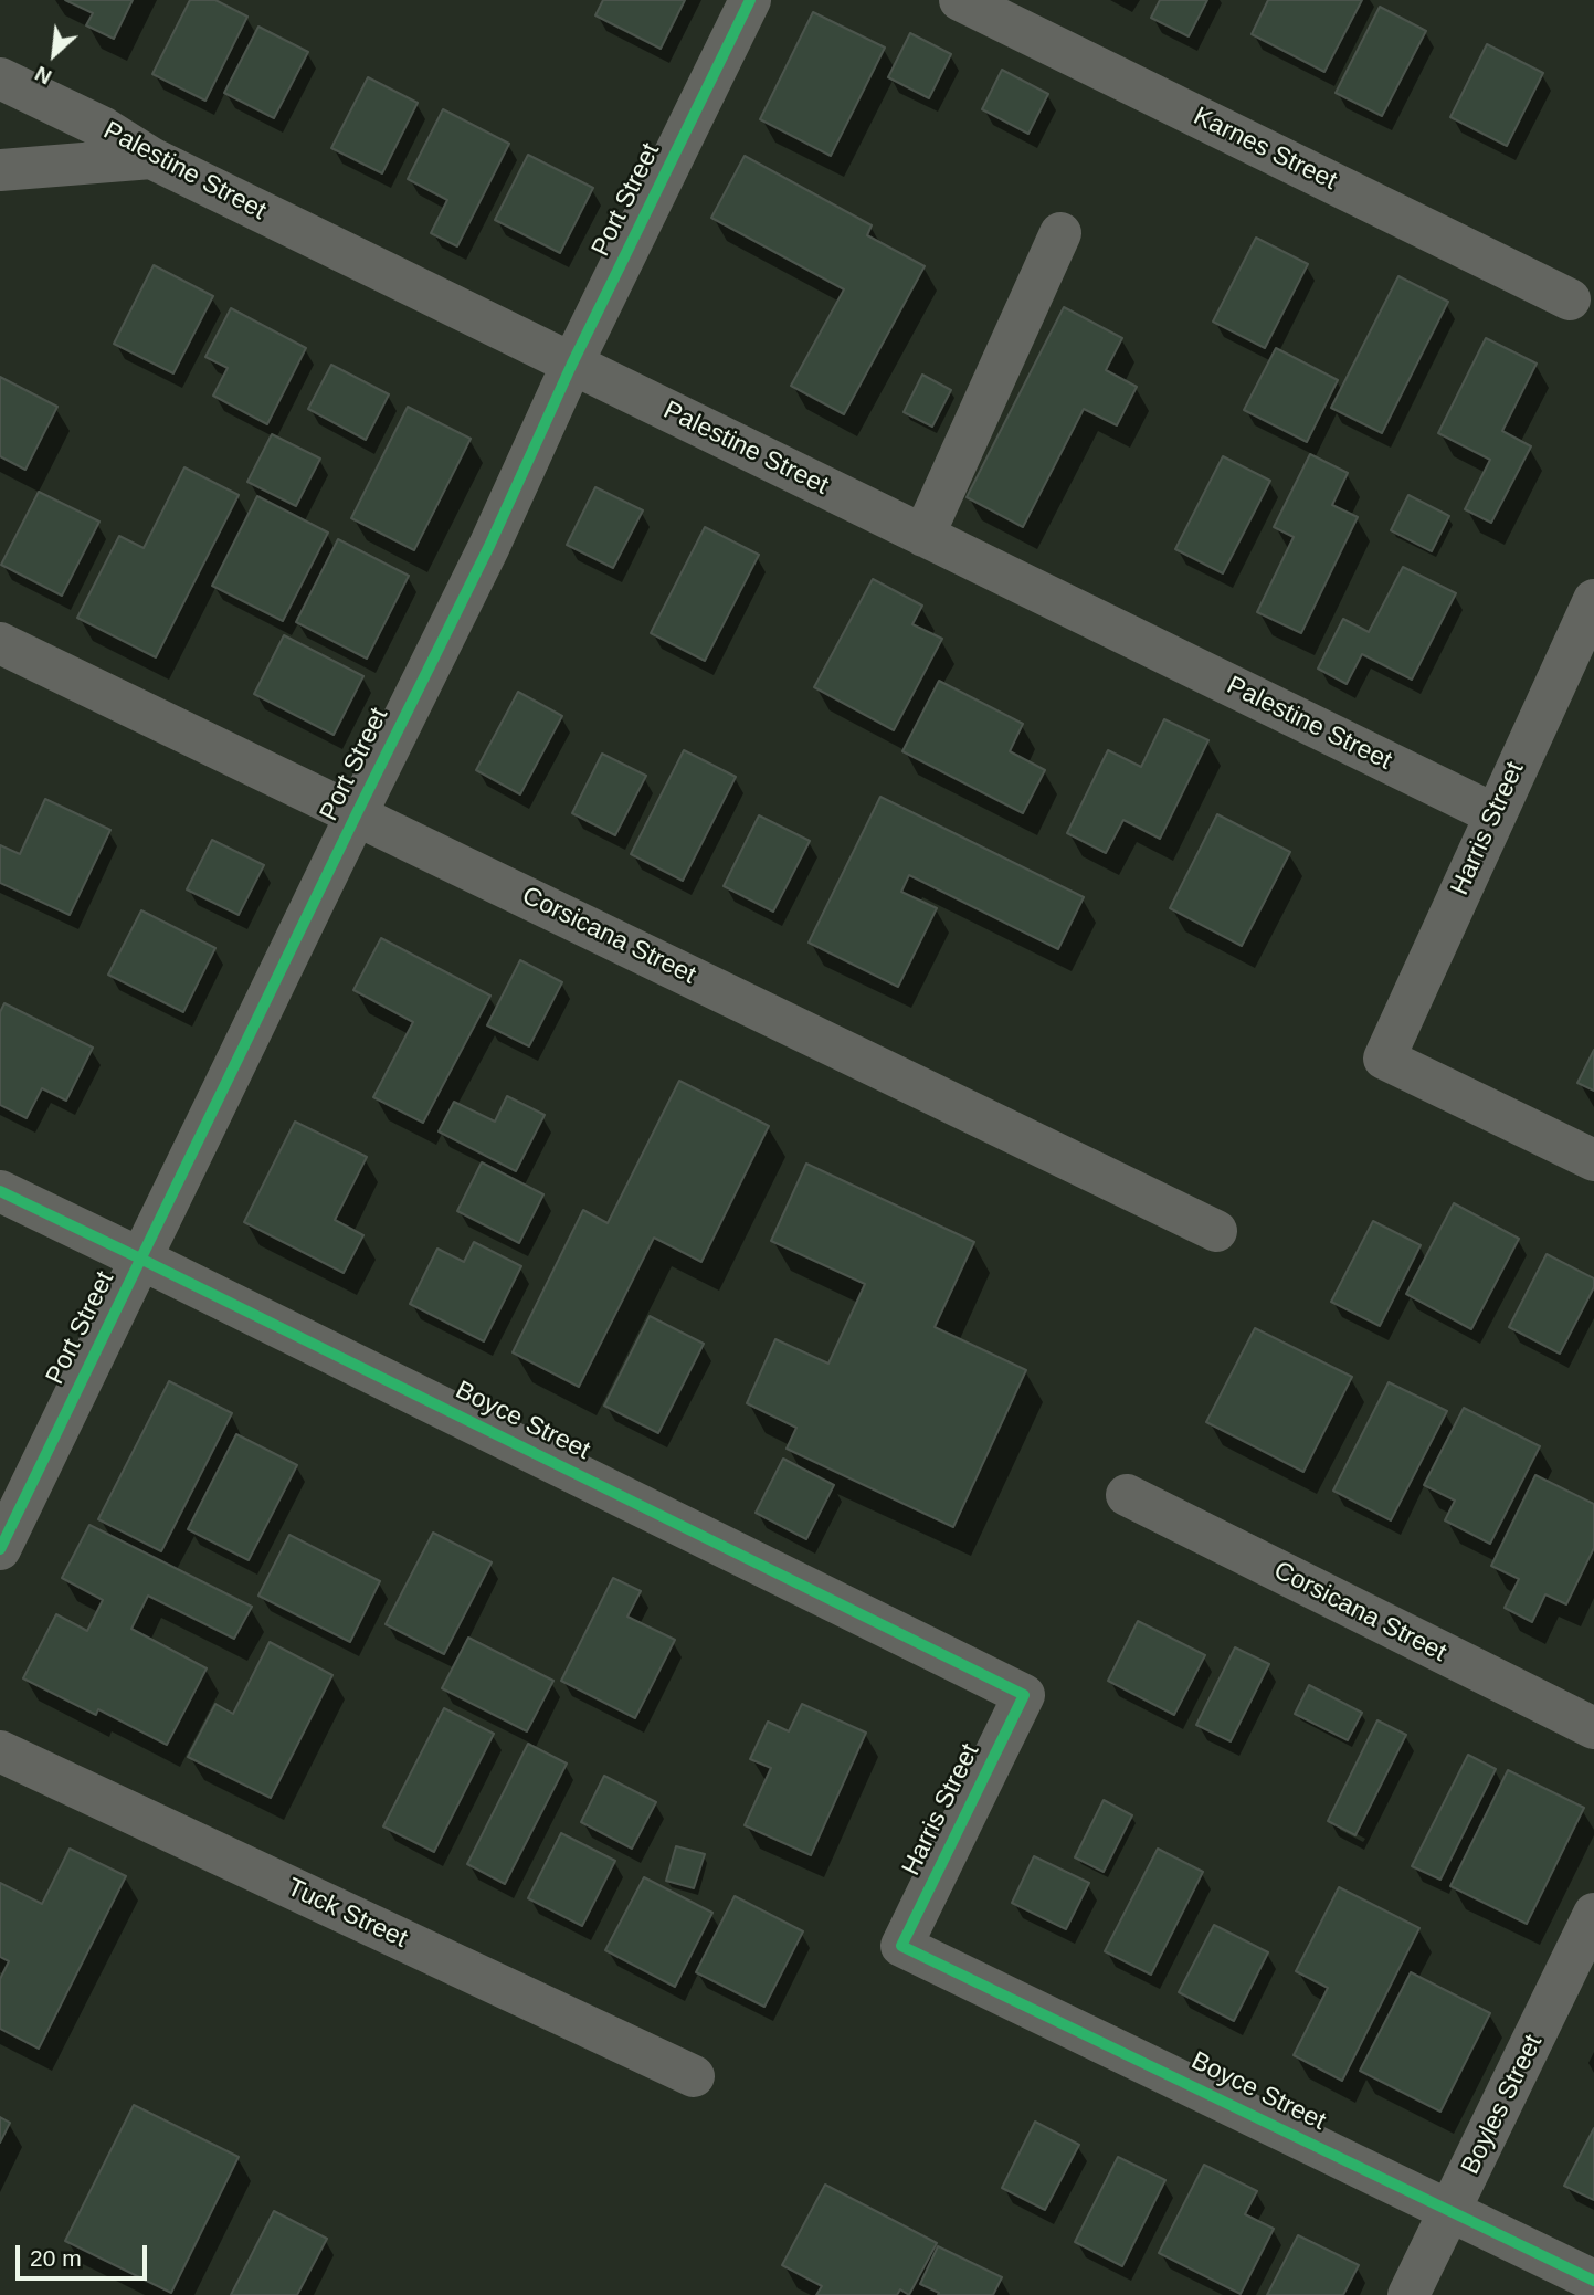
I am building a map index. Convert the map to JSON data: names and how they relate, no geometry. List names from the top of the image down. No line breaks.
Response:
{"streets":{"street":["Karnes Street","Palestine Street","Port Street","Harris Street","Corsicana Street","Boyce Street","Tuck Street","Boyles Street"]},"crossings":[["Palestine Street","Port Street"],["Palestine Street","Harris Street"],["Port Street","Corsicana Street"],["Port Street","Boyce Street"],["Harris Street","Boyce Street"],["Boyce Street","Boyles Street"]],"scale_bar":"20 m","north":"bottom left"}
